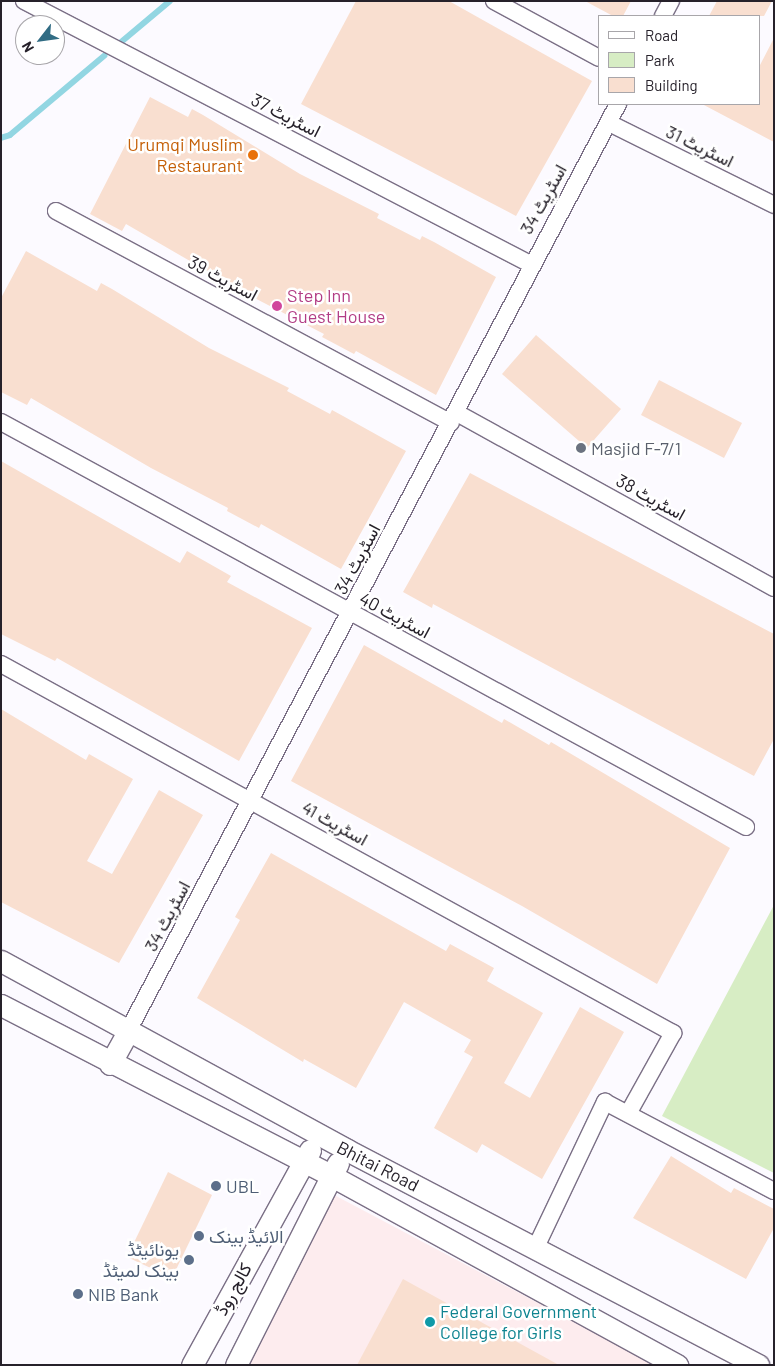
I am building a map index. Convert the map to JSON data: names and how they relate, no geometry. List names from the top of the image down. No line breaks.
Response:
{"streets":{"street":["اسٹریٹ 37","اسٹریٹ 31","اسٹریٹ 34","اسٹریٹ 39","اسٹریٹ 38","اسٹریٹ 40","اسٹریٹ 41","Bhitai Road","کالج روڈ"]},"crossings":[["اسٹریٹ 37","اسٹریٹ 34"],["اسٹریٹ 31","اسٹریٹ 34"],["اسٹریٹ 34","اسٹریٹ 39"],["اسٹریٹ 34","اسٹریٹ 38"],["اسٹریٹ 34","اسٹریٹ 40"],["اسٹریٹ 34","اسٹریٹ 41"],["اسٹریٹ 34","Bhitai Road"],["اسٹریٹ 39","اسٹریٹ 38"],["Bhitai Road","کالج روڈ"]],"places":["Urumqi Muslim Restaurant","Step Inn Guest House","Masjid F-7/1","UBL","الائیڈ بینک","یونائیٹڈ بینک لمیٹڈ","NIB Bank","Federal Government College for Girls"],"legend":["Road","Park","Building"],"north":"bottom left"}
